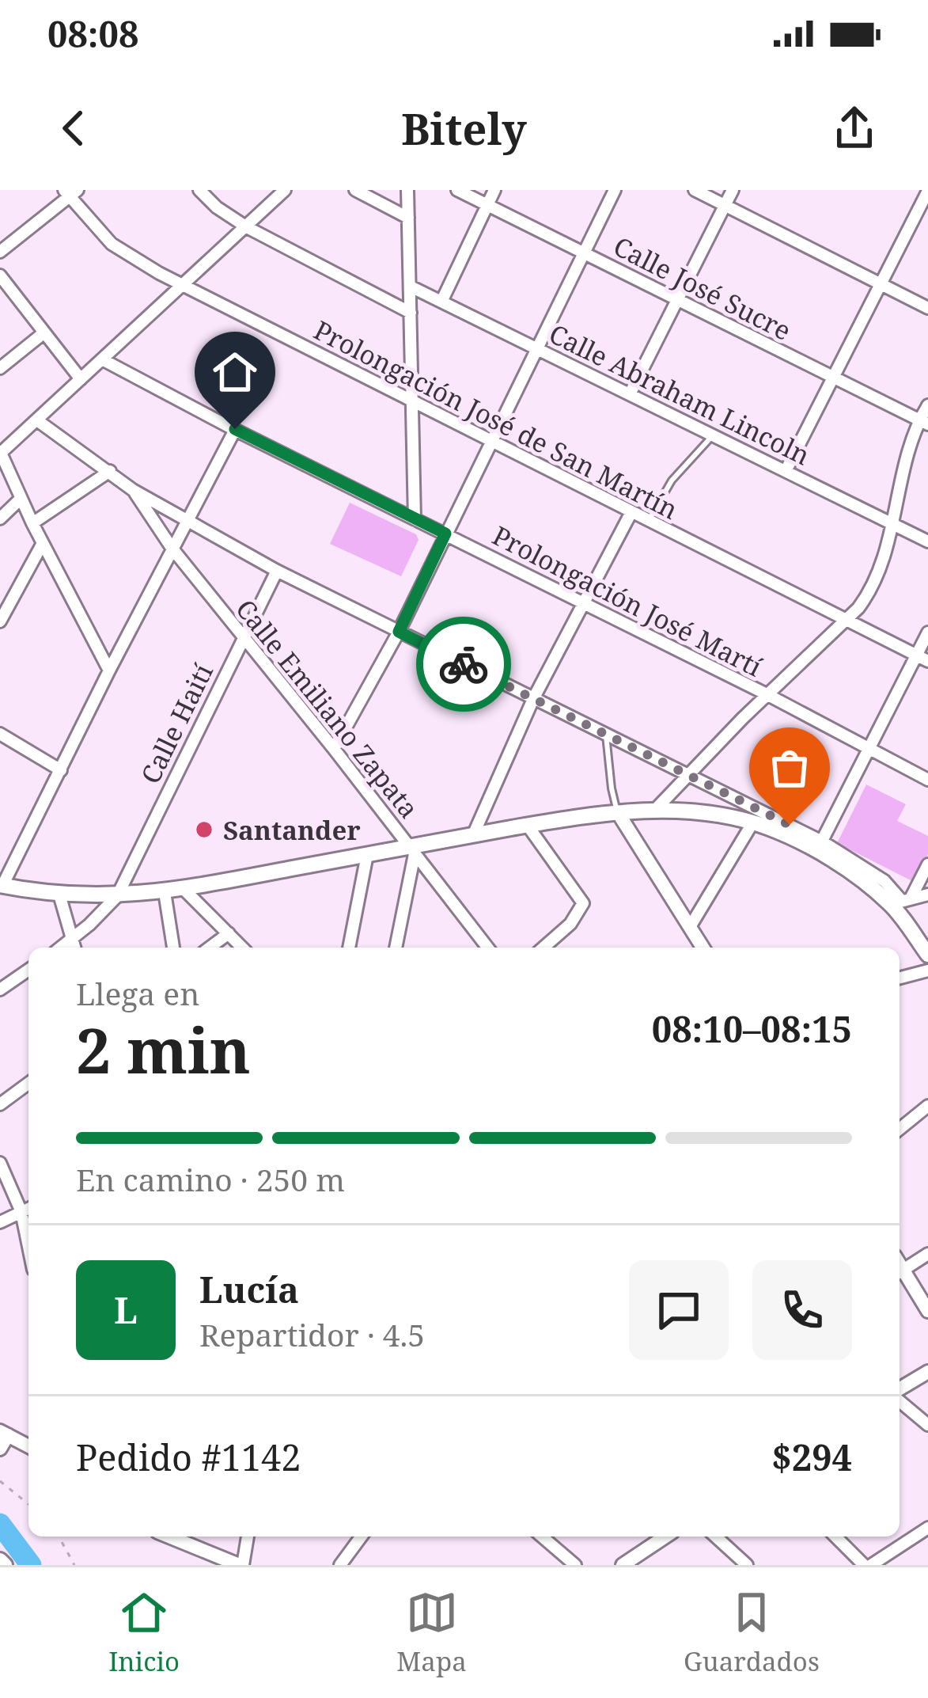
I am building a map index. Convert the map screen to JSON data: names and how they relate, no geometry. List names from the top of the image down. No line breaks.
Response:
{"streets":{"street":["Calle José Sucre","Calle Abraham Lincoln","Prolongación José de San Martín","Prolongación José Martí","Calle Emiliano Zapata","Calle Haití"]},"crossings":[["Calle Emiliano Zapata","Calle Haití"]],"places":["Santander"],"page":{"status":"08:08","header":"Bitely","heading":["2 min","Llega en","08:10–08:15"],"panel":["Lucía","Repartidor · 4.5","Pedido #1142","$294"],"bar":"En camino · 250 m","round":"L","tabs":["Inicio","Mapa","Guardados"]}}
